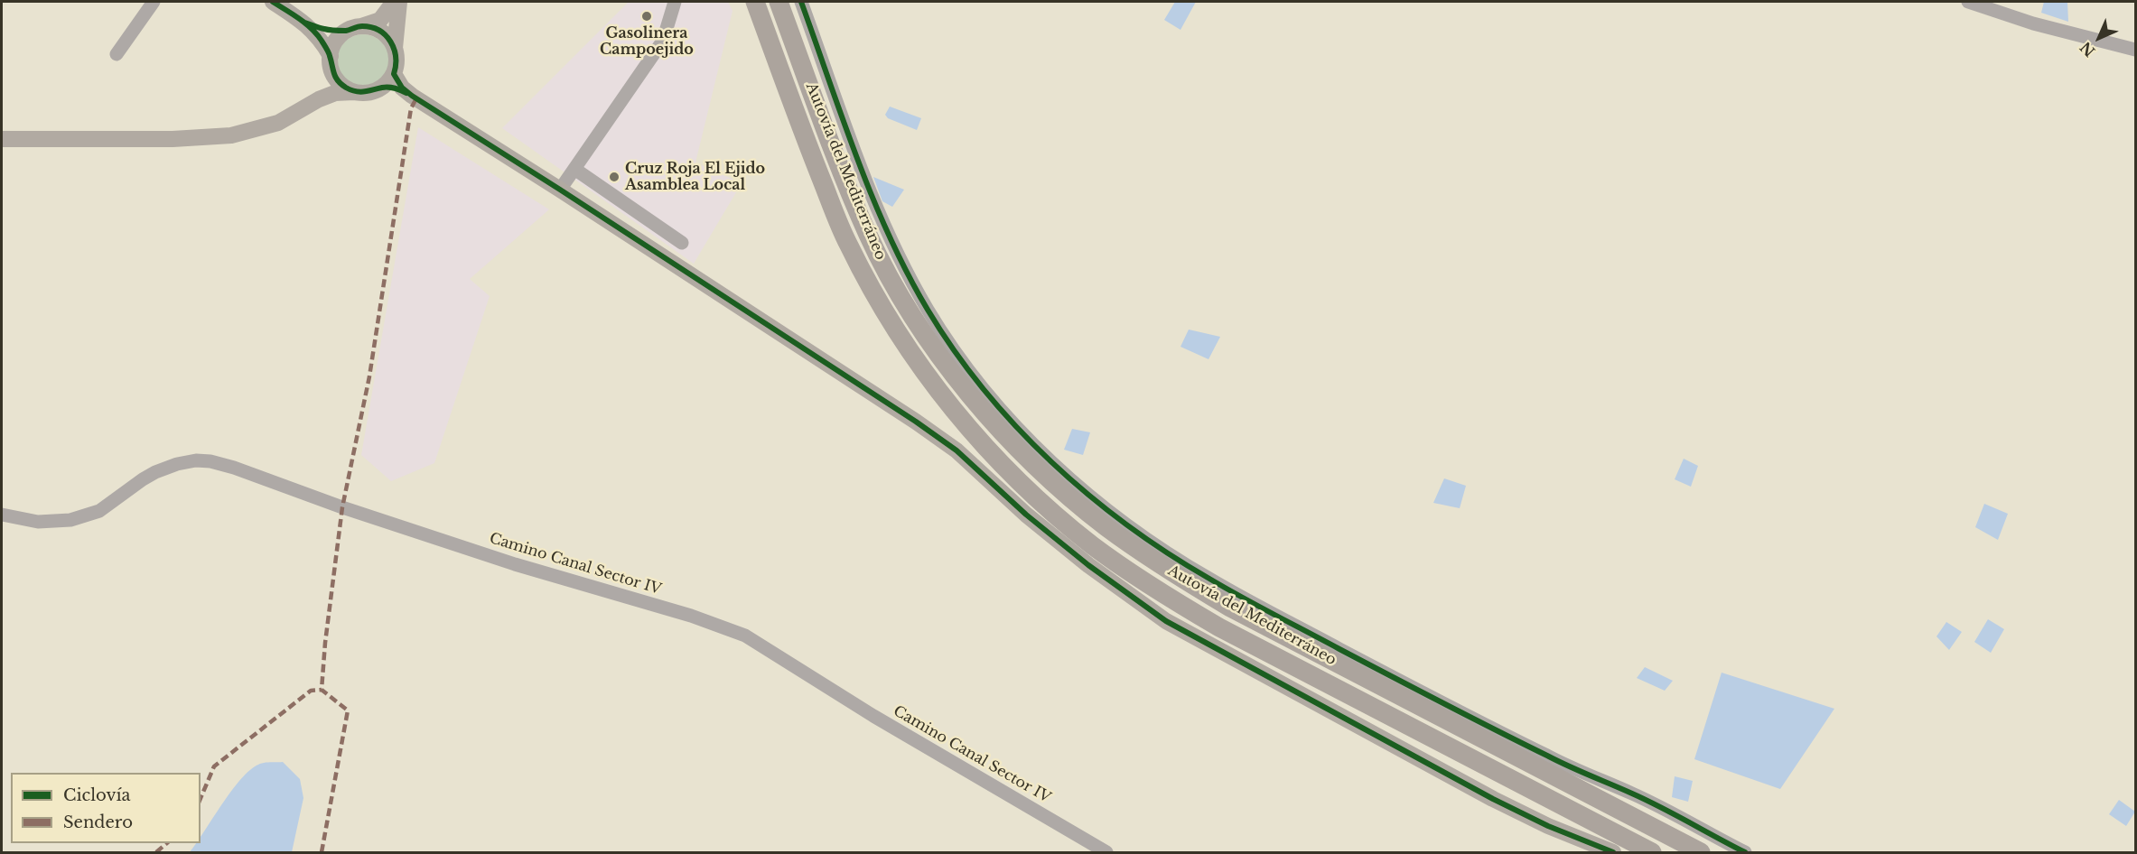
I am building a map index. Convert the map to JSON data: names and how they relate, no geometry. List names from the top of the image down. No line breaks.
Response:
{"streets":{"highway":["Autovía del Mediterráneo"],"street":["Camino Canal Sector IV"]},"places":["Gasolinera Campoejido","Cruz Roja El Ejido Asamblea Local"],"legend":["Ciclovía","Sendero"],"north":"bottom left"}
